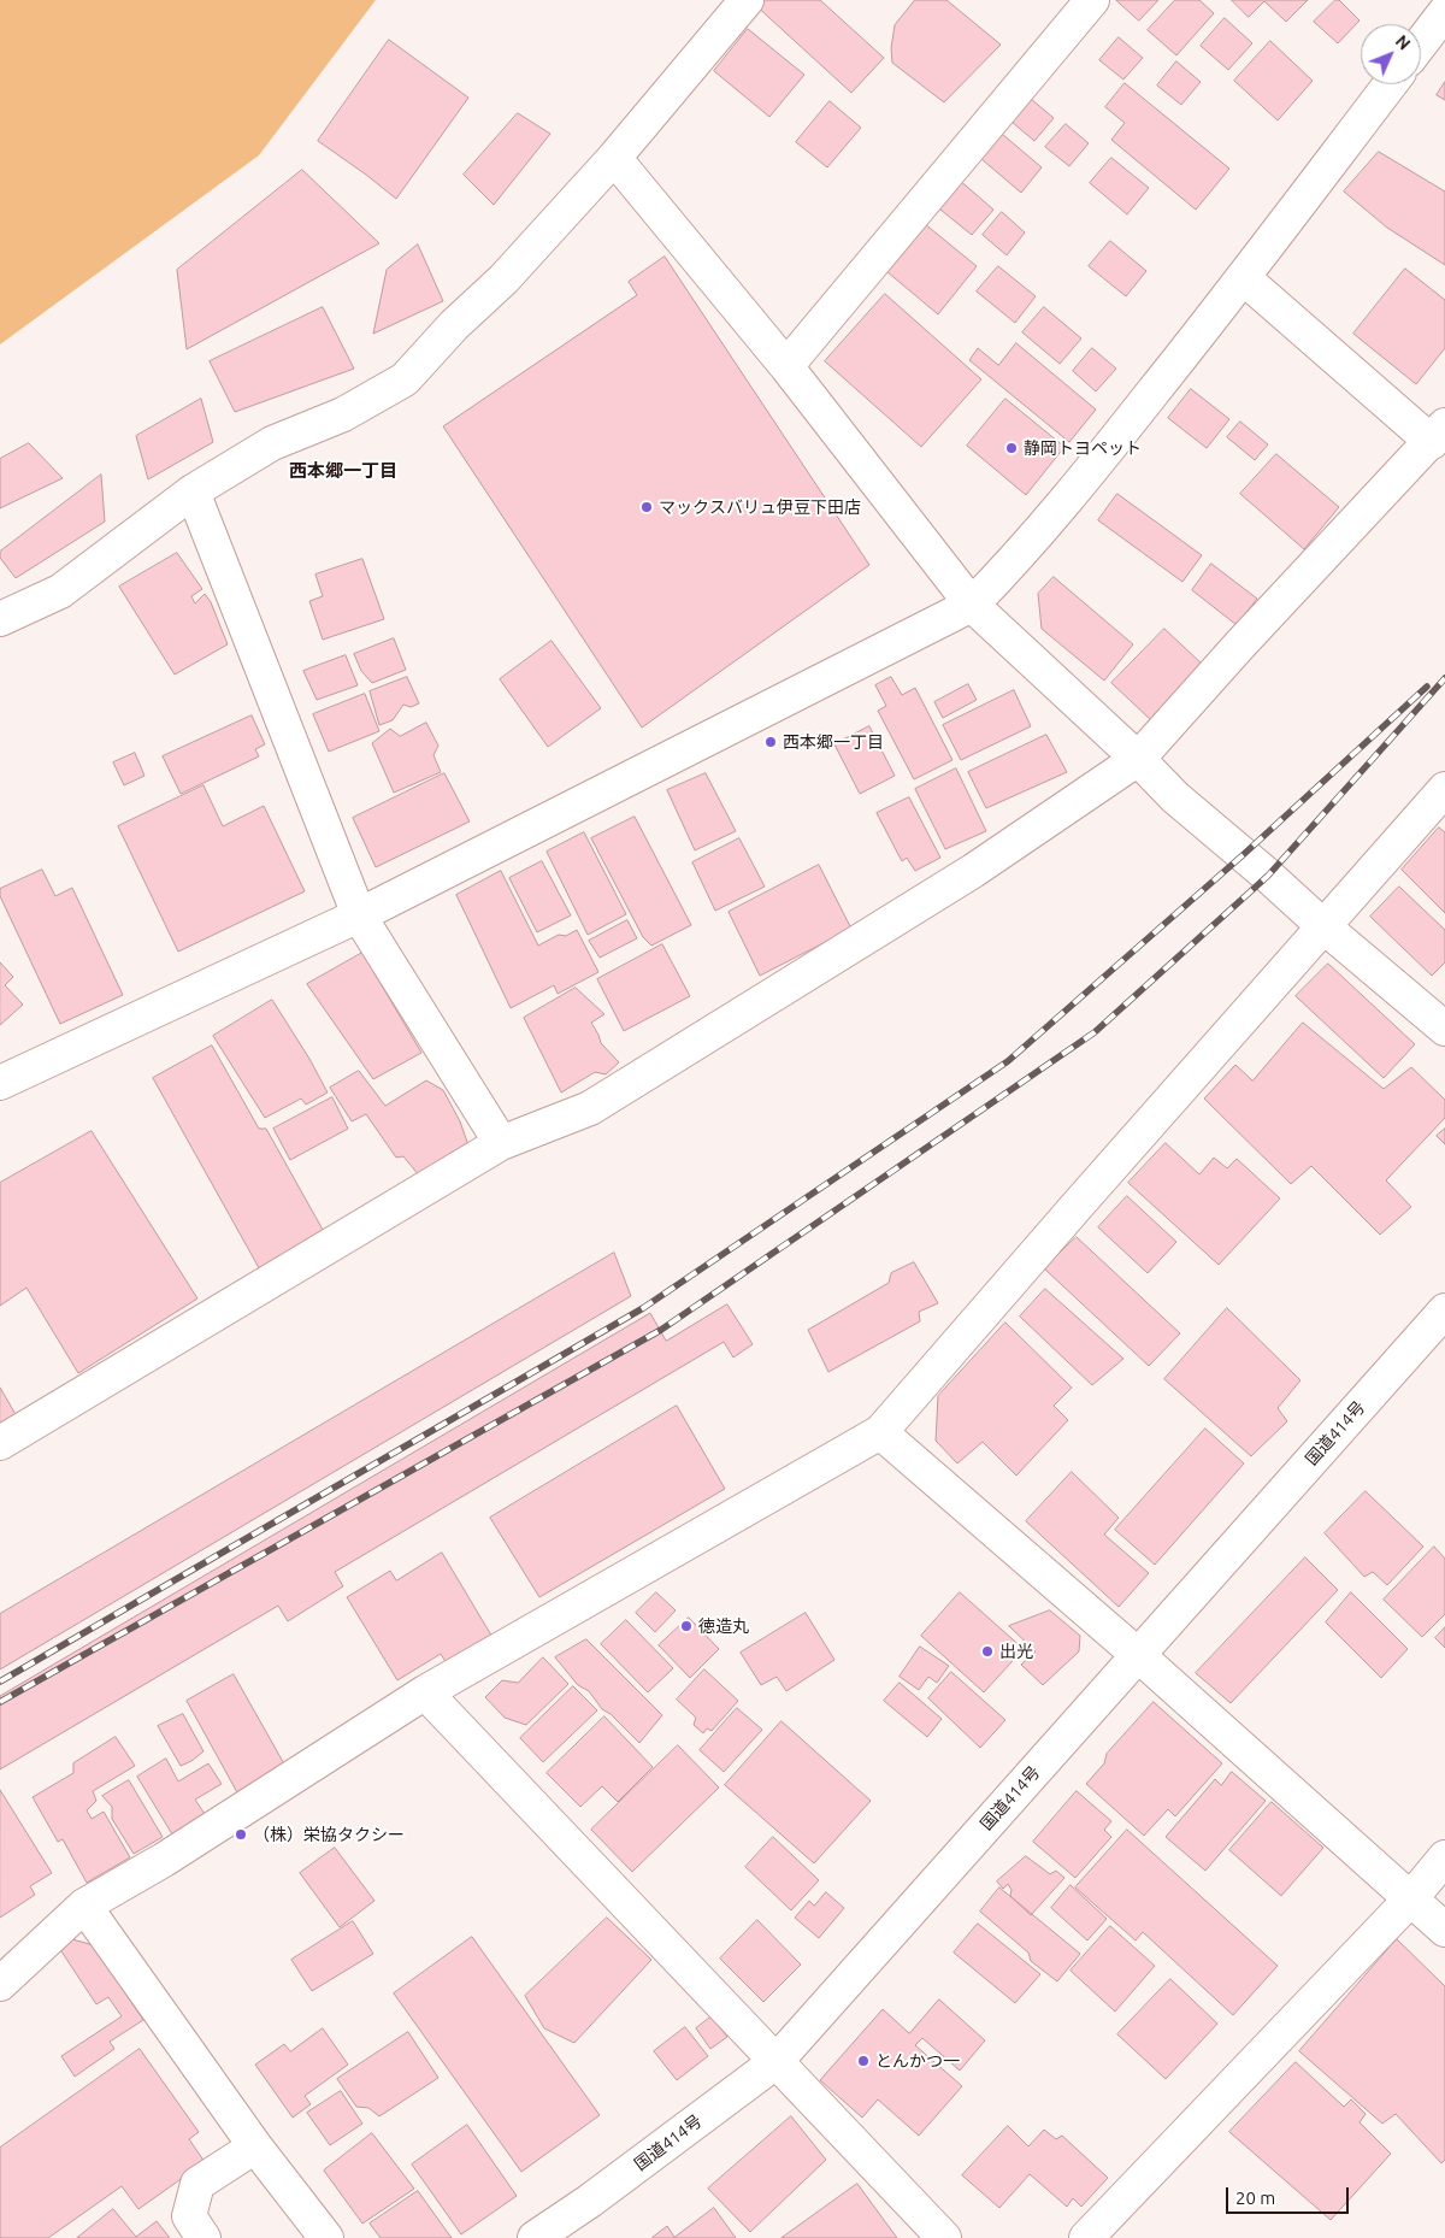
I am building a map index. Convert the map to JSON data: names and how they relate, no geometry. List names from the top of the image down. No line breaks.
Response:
{"streets":{"main road":["国道414号"]},"districts":["西本郷一丁目"],"places":["静岡トヨペット","マックスバリュ伊豆下田店","西本郷一丁目","徳造丸","出光","（株）栄協タクシー","とんかつ一"],"scale_bar":"20 m","north":"top right"}
